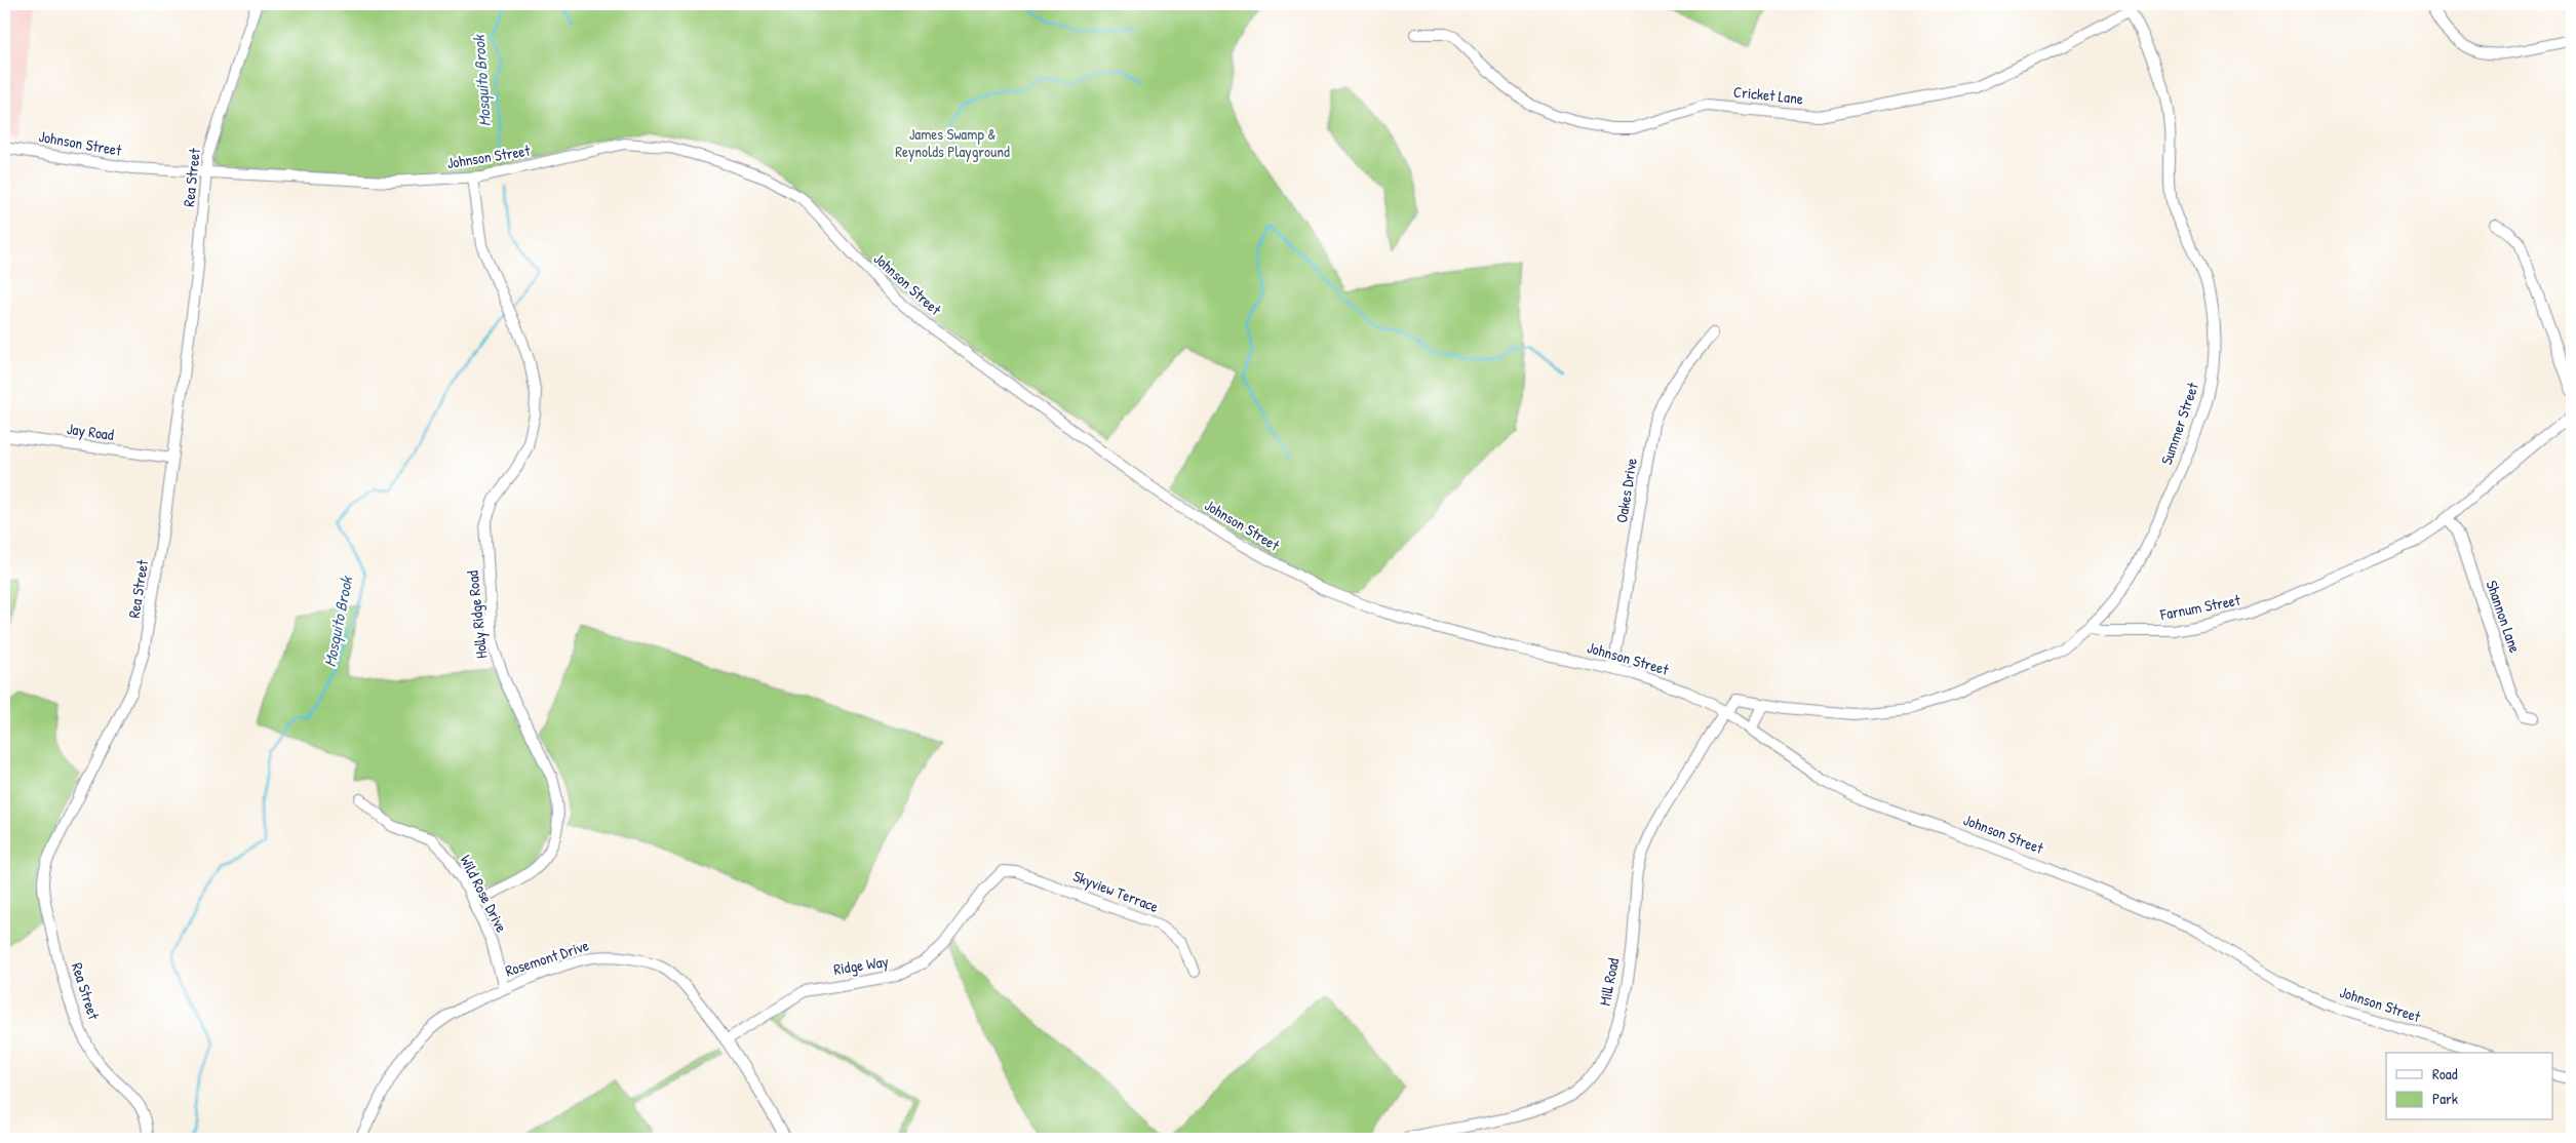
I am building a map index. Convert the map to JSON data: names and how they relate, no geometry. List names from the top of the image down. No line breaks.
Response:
{"streets":{"street":["Cricket Lane","Johnson Street","Rea Street","Summer Street","Jay Road","Oakes Drive","Farnum Street","Holly Ridge Road","Shannon Lane","Skyview Terrace","Wild Rose Drive","Rosemont Drive","Ridge Way","Mill Road"]},"crossings":[["Cricket Lane","Summer Street"],["Johnson Street","Rea Street"],["Johnson Street","Oakes Drive"],["Johnson Street","Holly Ridge Road"],["Johnson Street","Mill Road"],["Rea Street","Jay Road"],["Summer Street","Farnum Street"],["Farnum Street","Shannon Lane"],["Holly Ridge Road","Wild Rose Drive"],["Skyview Terrace","Ridge Way"],["Wild Rose Drive","Rosemont Drive"],["Rosemont Drive","Ridge Way"]],"water":["Mosquito Brook"],"parks":["James Swamp & Reynolds Playground"],"legend":["Road","Park"]}
